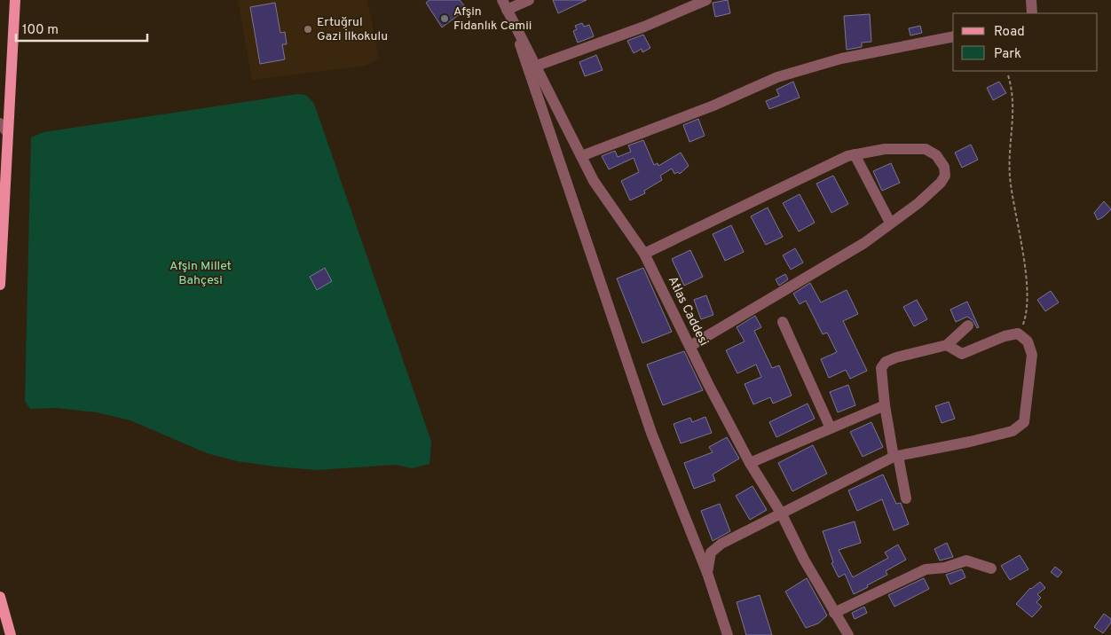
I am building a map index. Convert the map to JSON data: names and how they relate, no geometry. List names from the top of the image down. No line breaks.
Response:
{"streets":{"street":["Atlas Caddesi"]},"parks":["Afşin Millet Bahçesi"],"places":["Afşin Fidanlık Camii","Ertuğrul Gazi İlkokulu"],"legend":["Road","Park"],"scale_bar":"100 m"}
